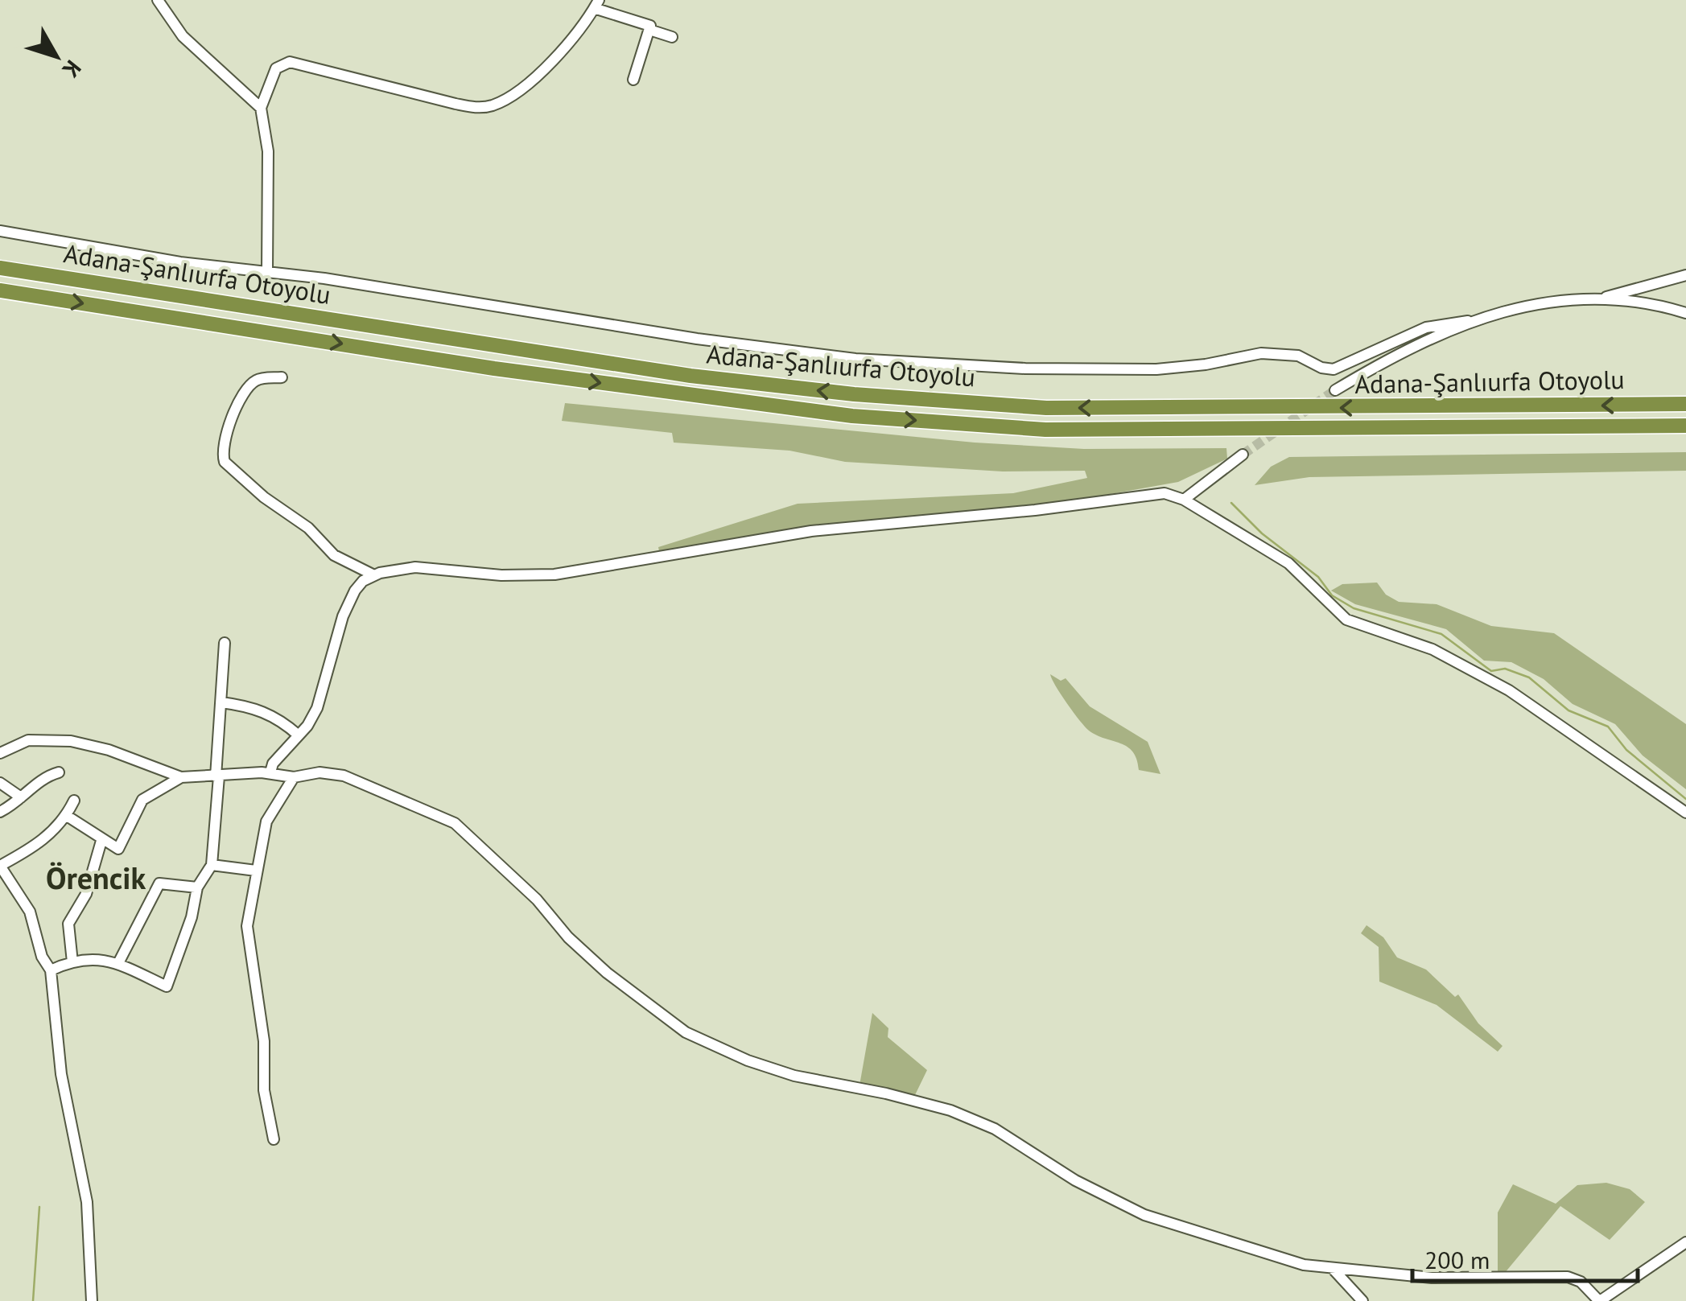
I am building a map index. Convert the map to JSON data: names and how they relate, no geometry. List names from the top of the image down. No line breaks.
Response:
{"streets":{"highway":["Adana-Şanlıurfa Otoyolu"]},"districts":["Örencik"],"scale_bar":"200 m","north":"bottom right"}
